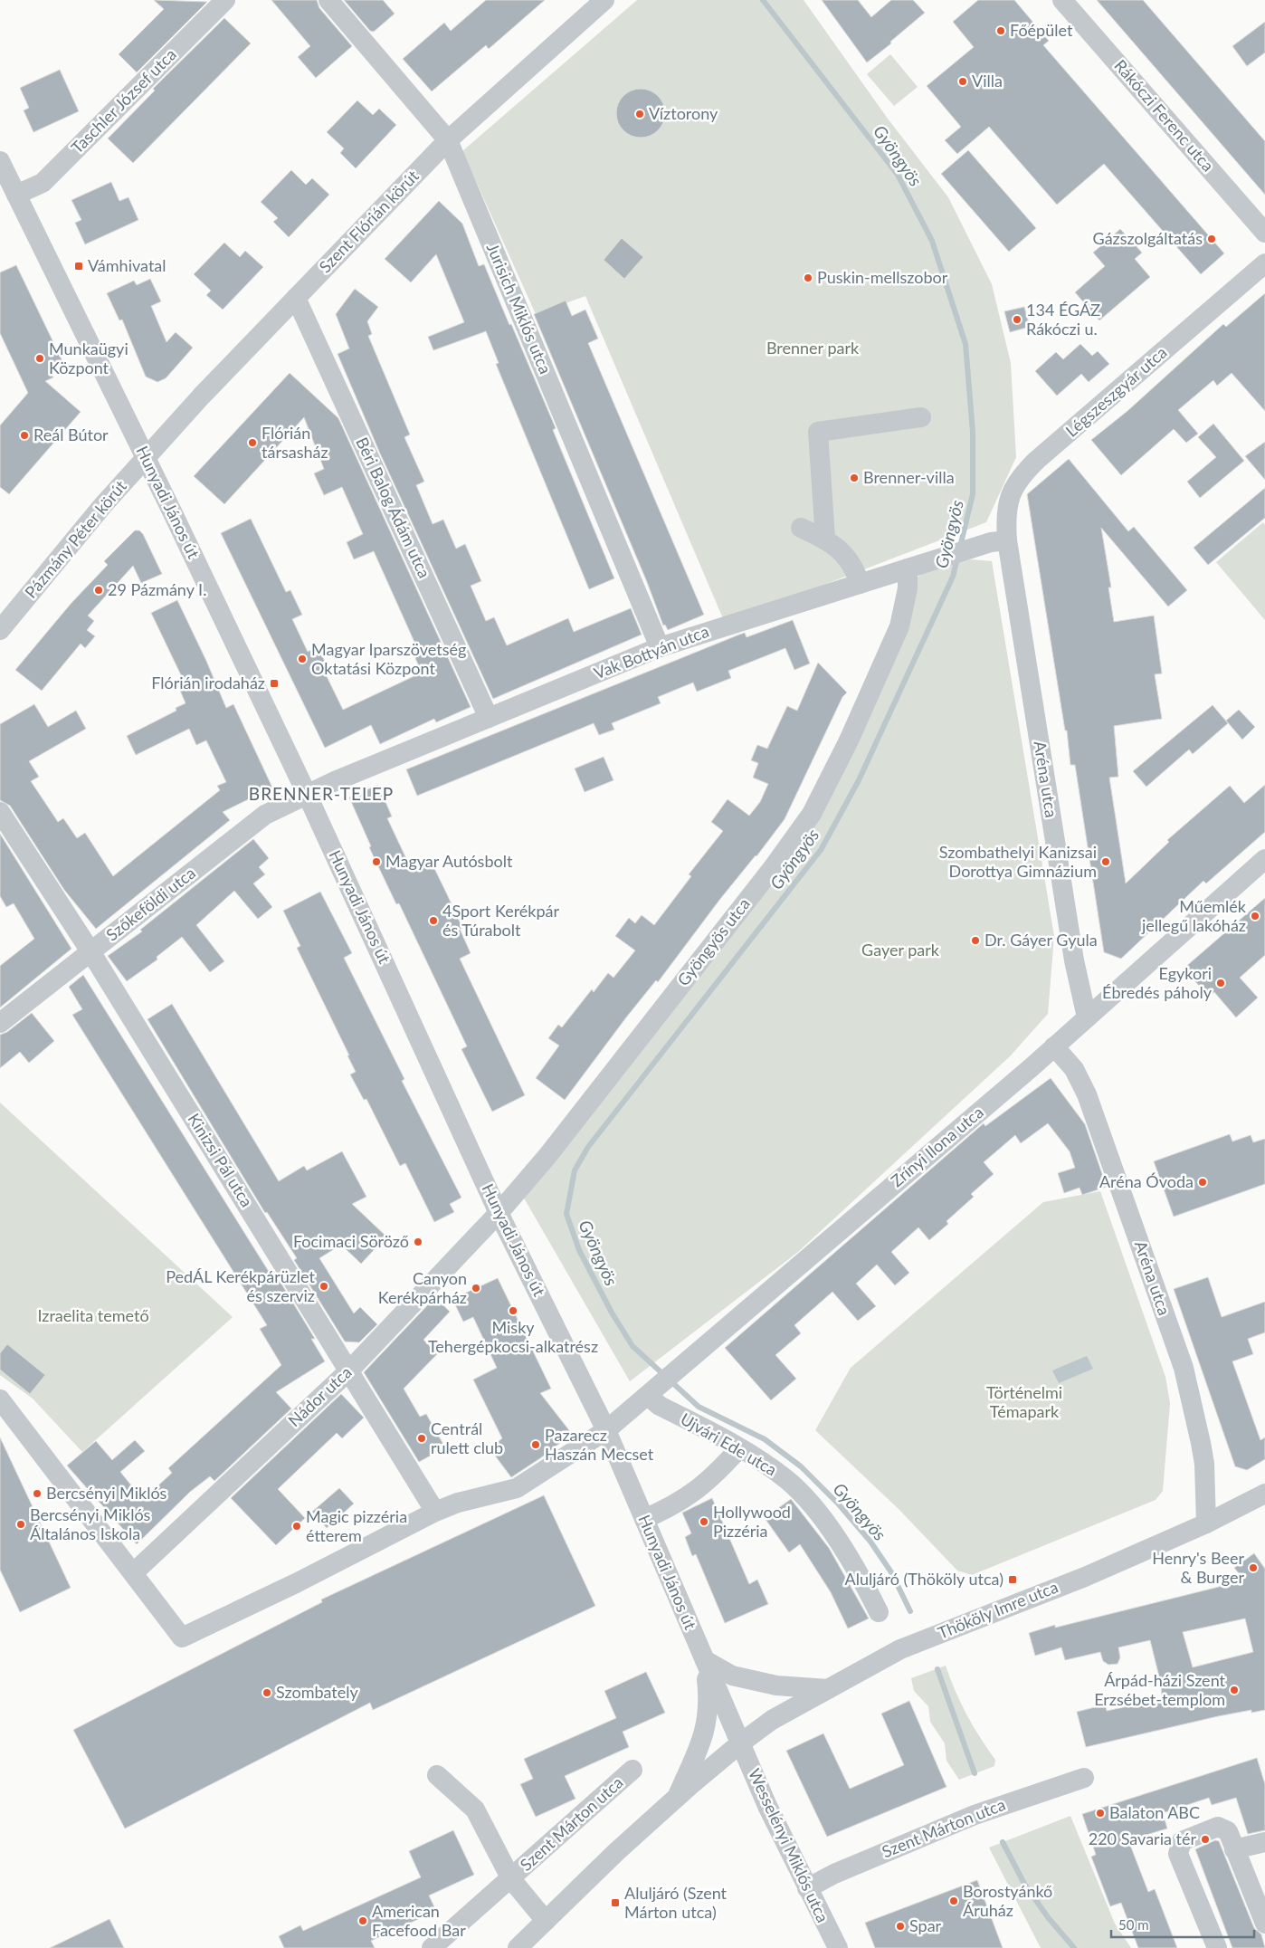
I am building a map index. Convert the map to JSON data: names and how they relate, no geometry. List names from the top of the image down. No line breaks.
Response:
{"streets":{"street":["Taschler József utca","Rákóczi Ferenc utca","Szent Flórián körút","Jurisich Miklós utca","Légszeszgyár utca","Hunyadi János út","Béri Balog Ádám utca","Pázmány Péter körút","Vak Bottyán utca","Aréna utca","Szőkeföldi utca","Gyöngyös utca","Zrínyi Ilona utca","Kinizsi Pál utca","Nádor utca","Ujvári Ede utca","Thököly Imre utca","Szent Márton utca","Wesselényi Miklós utca"]},"crossings":[["Taschler József utca","Hunyadi János út"],["Szent Flórián körút","Jurisich Miklós utca"],["Szent Flórián körút","Hunyadi János út"],["Szent Flórián körút","Béri Balog Ádám utca"],["Szent Flórián körút","Pázmány Péter körút"],["Jurisich Miklós utca","Vak Bottyán utca"],["Légszeszgyár utca","Vak Bottyán utca"],["Légszeszgyár utca","Aréna utca"],["Hunyadi János út","Pázmány Péter körút"],["Hunyadi János út","Vak Bottyán utca"],["Hunyadi János út","Szőkeföldi utca"],["Hunyadi János út","Gyöngyös utca"],["Hunyadi János út","Zrínyi Ilona utca"],["Hunyadi János út","Nádor utca"],["Hunyadi János út","Thököly Imre utca"],["Hunyadi János út","Wesselényi Miklós utca"],["Béri Balog Ádám utca","Vak Bottyán utca"],["Vak Bottyán utca","Aréna utca"],["Vak Bottyán utca","Szőkeföldi utca"],["Vak Bottyán utca","Gyöngyös utca"],["Aréna utca","Zrínyi Ilona utca"],["Aréna utca","Thököly Imre utca"],["Szőkeföldi utca","Kinizsi Pál utca"],["Gyöngyös utca","Nádor utca"],["Zrínyi Ilona utca","Kinizsi Pál utca"],["Zrínyi Ilona utca","Nádor utca"],["Zrínyi Ilona utca","Ujvári Ede utca"],["Kinizsi Pál utca","Nádor utca"],["Thököly Imre utca","Wesselényi Miklós utca"],["Szent Márton utca","Wesselényi Miklós utca"]],"districts":["BRENNER-TELEP"],"water":["Gyöngyös"],"parks":["Brenner park","Gayer park","Izraelita temető","Történelmi Témapark"],"places":{"other":["Főépület","Villa","Víztorony","Gázszolgáltatás","Puskin-mellszobor","134 ÉGÁZ Rákóczi u.","Munkaügyi Központ","Reál Bútor","Flórián társasház","Brenner-villa","29 Pázmány I.","Magyar Iparszövetség Oktatási Központ","Magyar Autósbolt","Szombathelyi Kanizsai Dorottya Gimnázium","Műemlék jellegű lakóház","4Sport Kerékpár és Túrabolt","Dr. Gáyer Gyula","Egykori Ébredés páholy","Aréna Óvoda","Focimaci Söröző","PedÁL Kerékpárüzlet és szerviz","Canyon Kerékpárház","Misky Tehergépkocsi-alkatrész","Centrál rulett club","Pazarecz Haszán Mecset","Bercsényi Miklós","Hollywood Pizzéria","Bercsényi Miklós Általános Iskola","Magic pizzéria étterem","Henry's Beer & Burger","Árpád-házi Szent Erzsébet-templom","Szombately","Balaton ABC","220 Savaria tér","Borostyánkő Áruház","American Facefood Bar","Spar"],"transit":["Vámhivatal","Flórián irodaház","Aluljáró (Thököly utca)","Aluljáró (Szent Márton utca)"]},"scale_bar":"50 m"}
